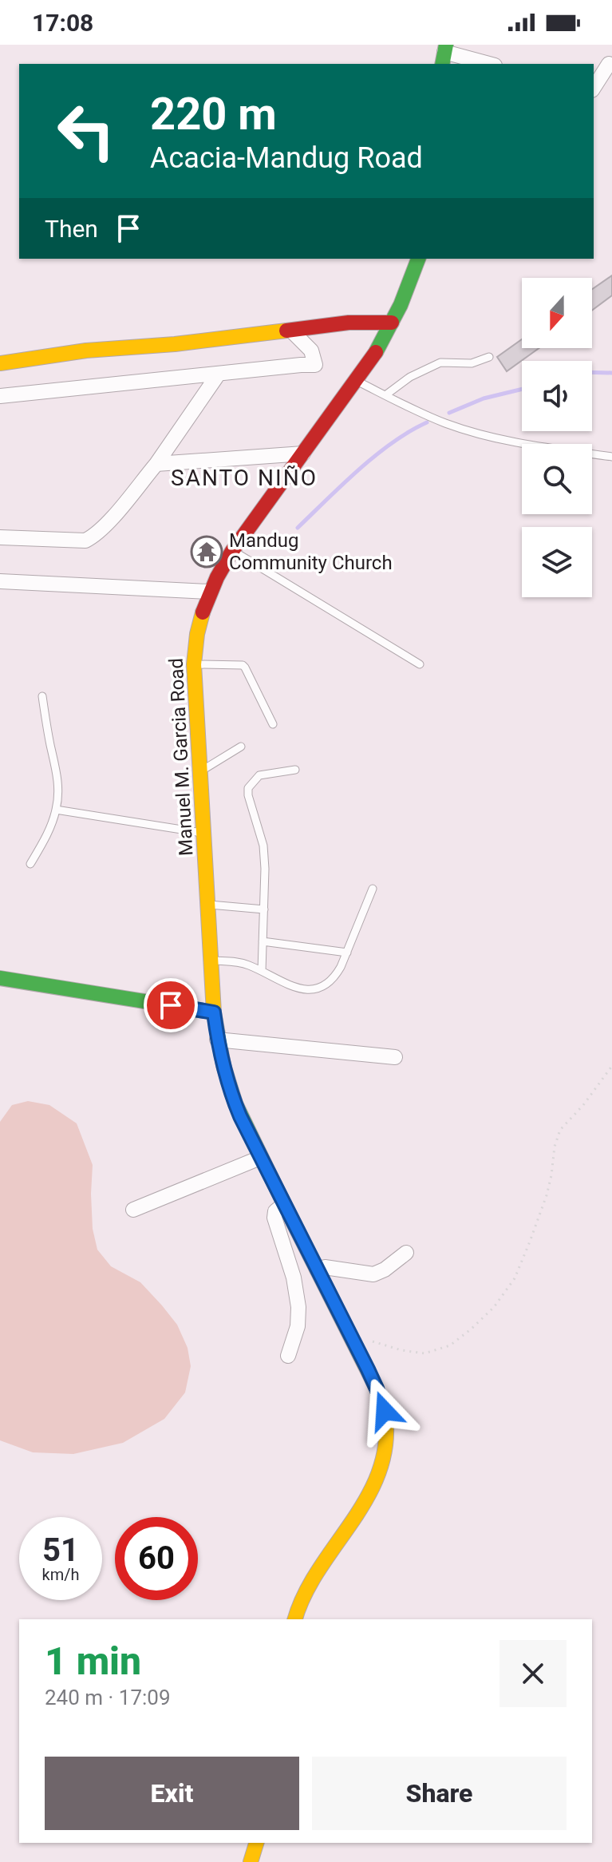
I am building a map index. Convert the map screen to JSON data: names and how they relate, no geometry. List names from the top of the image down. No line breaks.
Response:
{"streets":{"main road":["Manuel M. Garcia Road"]},"districts":["SANTO NIÑO"],"places":{"temple":["Mandug Community Church"]},"north":"bottom","page":{"status":"17:08","turn":["220 m","Acacia-Mandug Road"],"then":"Then","speed":"51 km/h","limit":"60","heading":["1 min","240 m · 17:09"],"buttons":["Exit","Share"]}}
